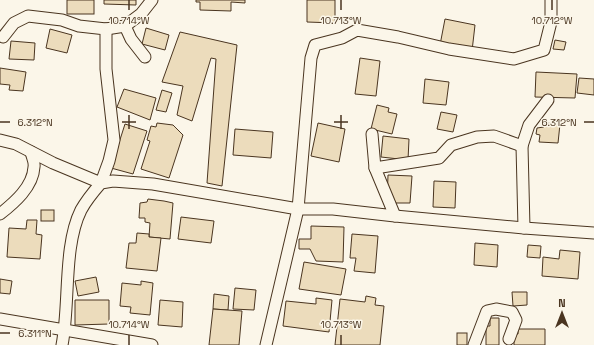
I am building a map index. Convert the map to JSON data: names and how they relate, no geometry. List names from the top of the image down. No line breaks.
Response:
{"north":"top","coordinates":["10.714°W","10.713°W","10.712°W","6.312°N","6.311°N"]}
